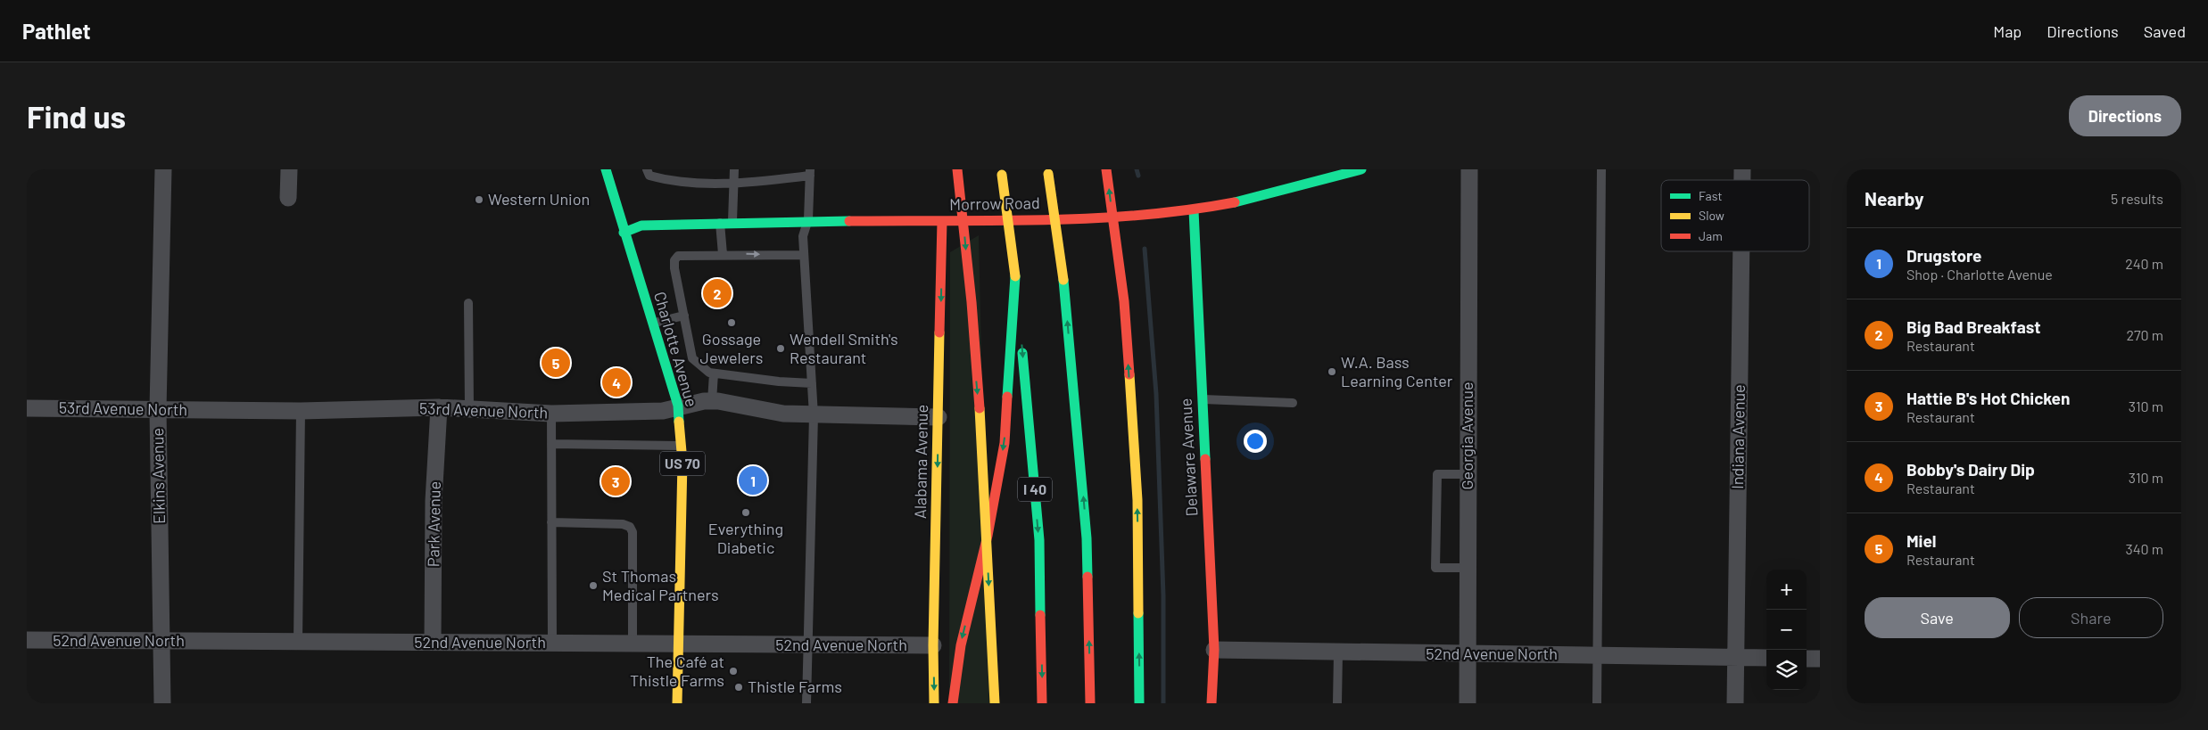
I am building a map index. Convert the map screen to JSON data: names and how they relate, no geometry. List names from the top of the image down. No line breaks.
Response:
{"streets":{"main road":["Morrow Road","Charlotte Avenue","Delaware Avenue","Alabama Avenue","US 70","I 40"],"street":["53rd Avenue North","Georgia Avenue","Indiana Avenue","Elkins Avenue","Park Avenue","52nd Avenue North"]},"crossings":[["Morrow Road","Charlotte Avenue"],["Morrow Road","Delaware Avenue"],["Morrow Road","Alabama Avenue"],["Charlotte Avenue","53rd Avenue North"],["Charlotte Avenue","52nd Avenue North"],["53rd Avenue North","Alabama Avenue"],["53rd Avenue North","Elkins Avenue"],["53rd Avenue North","Park Avenue"],["Georgia Avenue","52nd Avenue North"],["Indiana Avenue","52nd Avenue North"],["Delaware Avenue","52nd Avenue North"],["Alabama Avenue","52nd Avenue North"],["Elkins Avenue","52nd Avenue North"],["Park Avenue","52nd Avenue North"]],"places":["Western Union","Gossage Jewelers","Wendell Smith's Restaurant","W.A. Bass Learning Center","Everything Diabetic","St Thomas Medical Partners","The Café at Thistle Farms","Thistle Farms"],"legend":["Fast","Slow","Jam"],"page":{"header":"Pathlet","nav":["Map","Directions","Saved"],"buttons":["Directions",["Save","Share"]],"title":"Find us","heading":["Nearby","5 results"],"list":[{"mark":"1","name":"Drugstore","note":"Shop · Charlotte Avenue","value":"240 m"},{"mark":"2","name":"Big Bad Breakfast","note":"Restaurant","value":"270 m"},{"mark":"3","name":"Hattie B's Hot Chicken","note":"Restaurant","value":"310 m"},{"mark":"4","name":"Bobby's Dairy Dip","note":"Restaurant","value":"310 m"},{"mark":"5","name":"Miel","note":"Restaurant","value":"340 m"}],"pins":["2","5","4","1","3"],"map_buttons":["+","−"]}}
